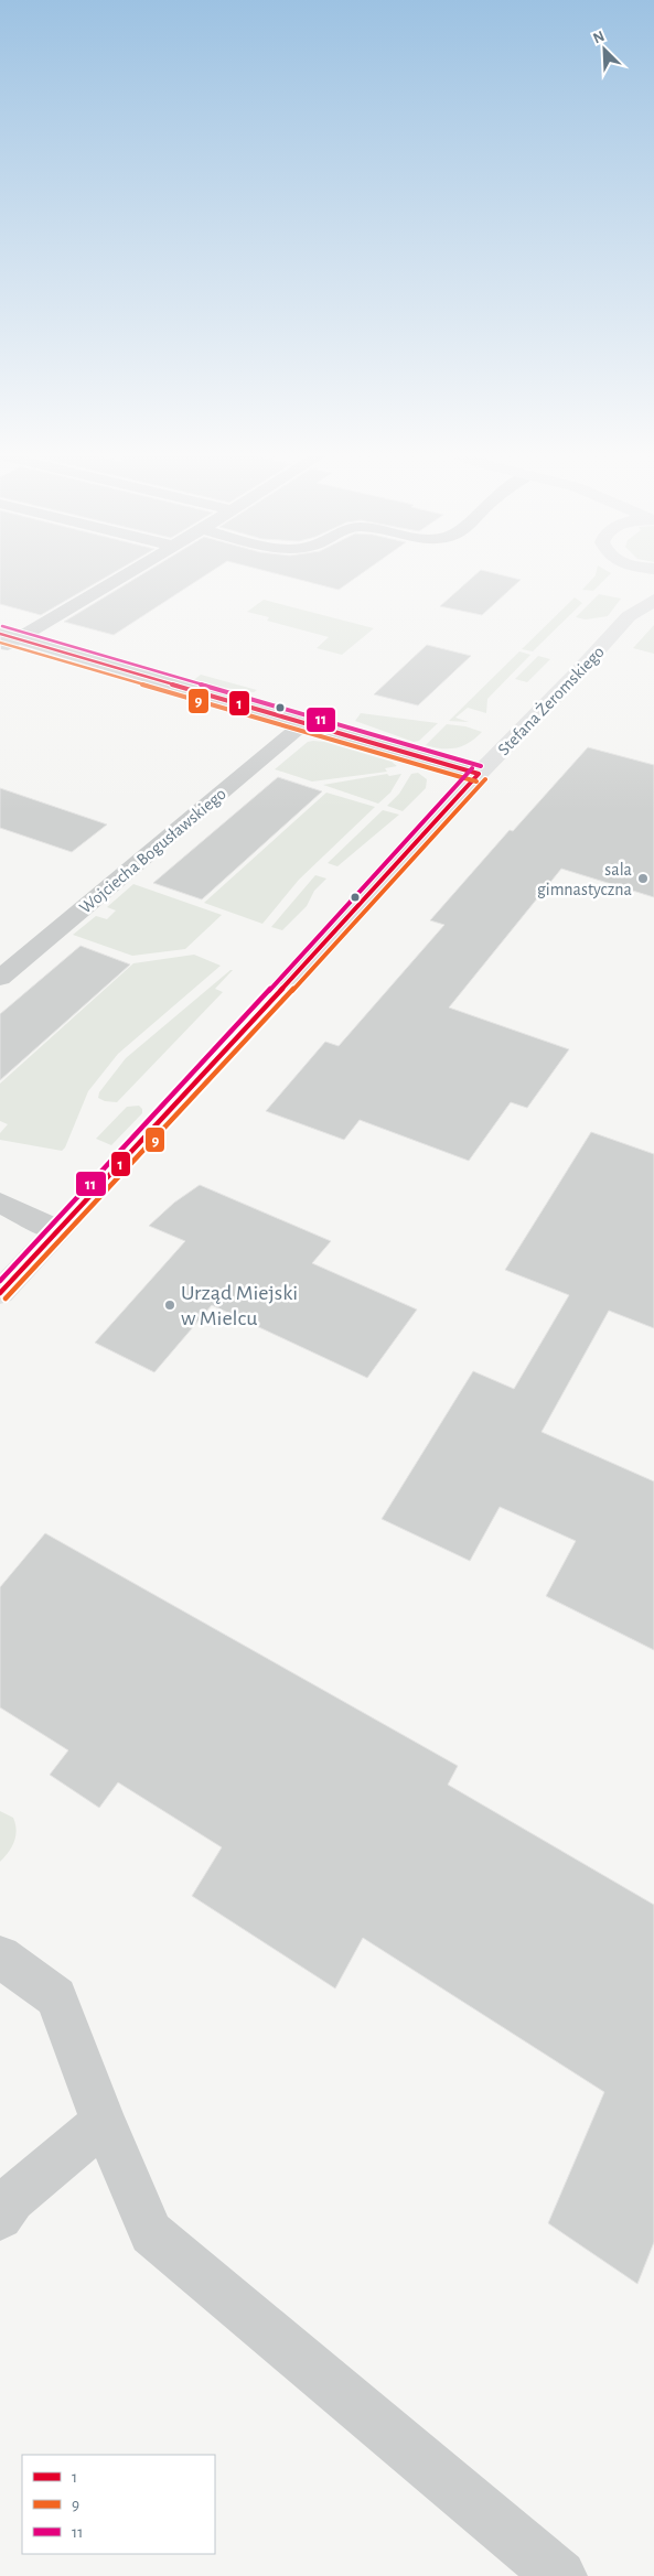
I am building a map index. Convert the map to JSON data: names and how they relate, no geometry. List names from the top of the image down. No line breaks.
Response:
{"streets":{"street":["Stefana Żeromskiego","Wojciecha Bogusławskiego"]},"places":["sala gimnastyczna","Urząd Miejski w Mielcu"],"lines":["transit line 11","transit line 1","transit line 9"],"legend":["1","9","11"],"north":"top left"}
